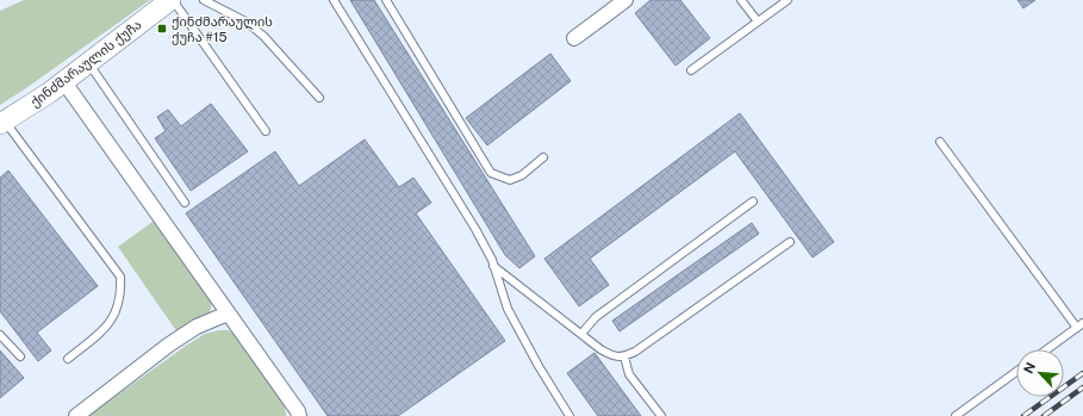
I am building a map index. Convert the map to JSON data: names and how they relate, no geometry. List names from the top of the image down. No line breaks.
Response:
{"streets":{"main road":["ქინძმარაულის ქუჩა"]},"places":{"transit":["ქინძმარაულის ქუჩა #15"]},"north":"top left"}
